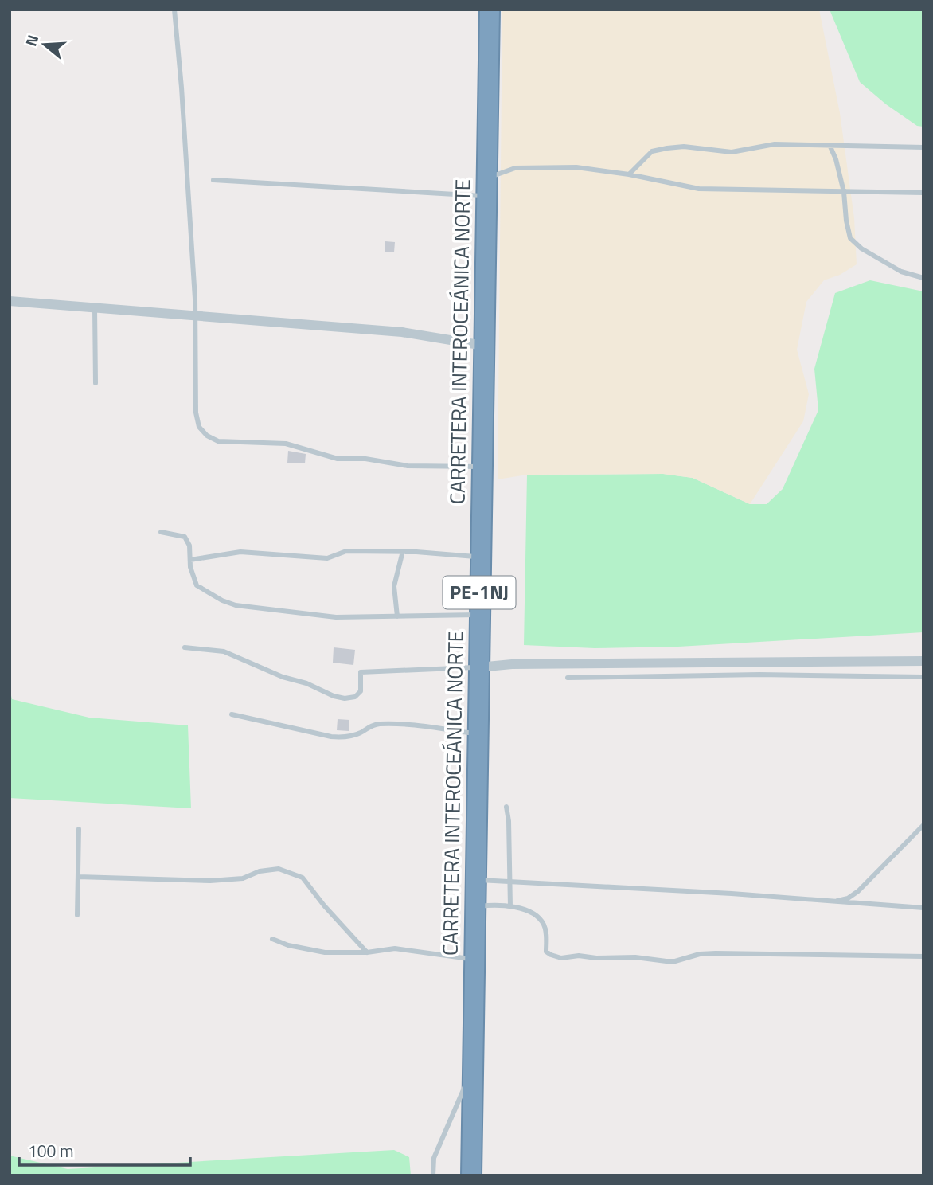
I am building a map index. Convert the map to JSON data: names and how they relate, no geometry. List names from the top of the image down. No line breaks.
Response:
{"streets":{"highway":["CARRETERA INTEROCEÁNICA NORTE","PE-1NJ"]},"scale_bar":"100 m","north":"left"}
